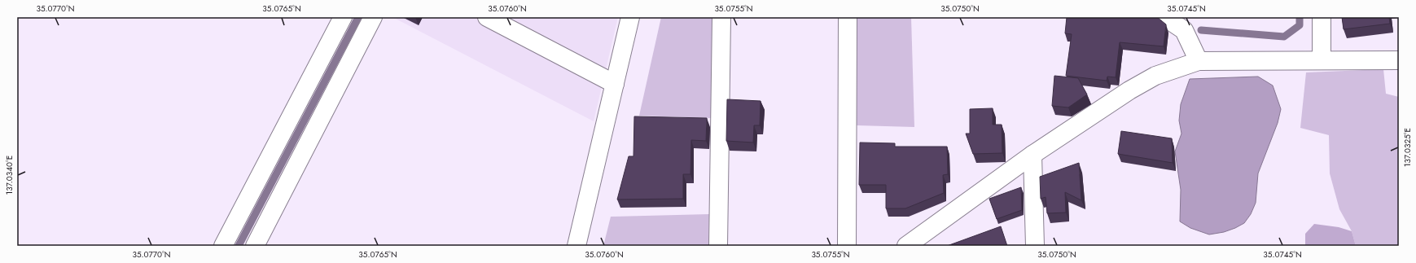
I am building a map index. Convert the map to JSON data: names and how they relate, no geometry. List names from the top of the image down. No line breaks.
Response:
{"coordinates":["35.0770°N","35.0765°N","35.0760°N","35.0755°N","35.0750°N","35.0745°N","137.0325°E","137.0340°E"]}
